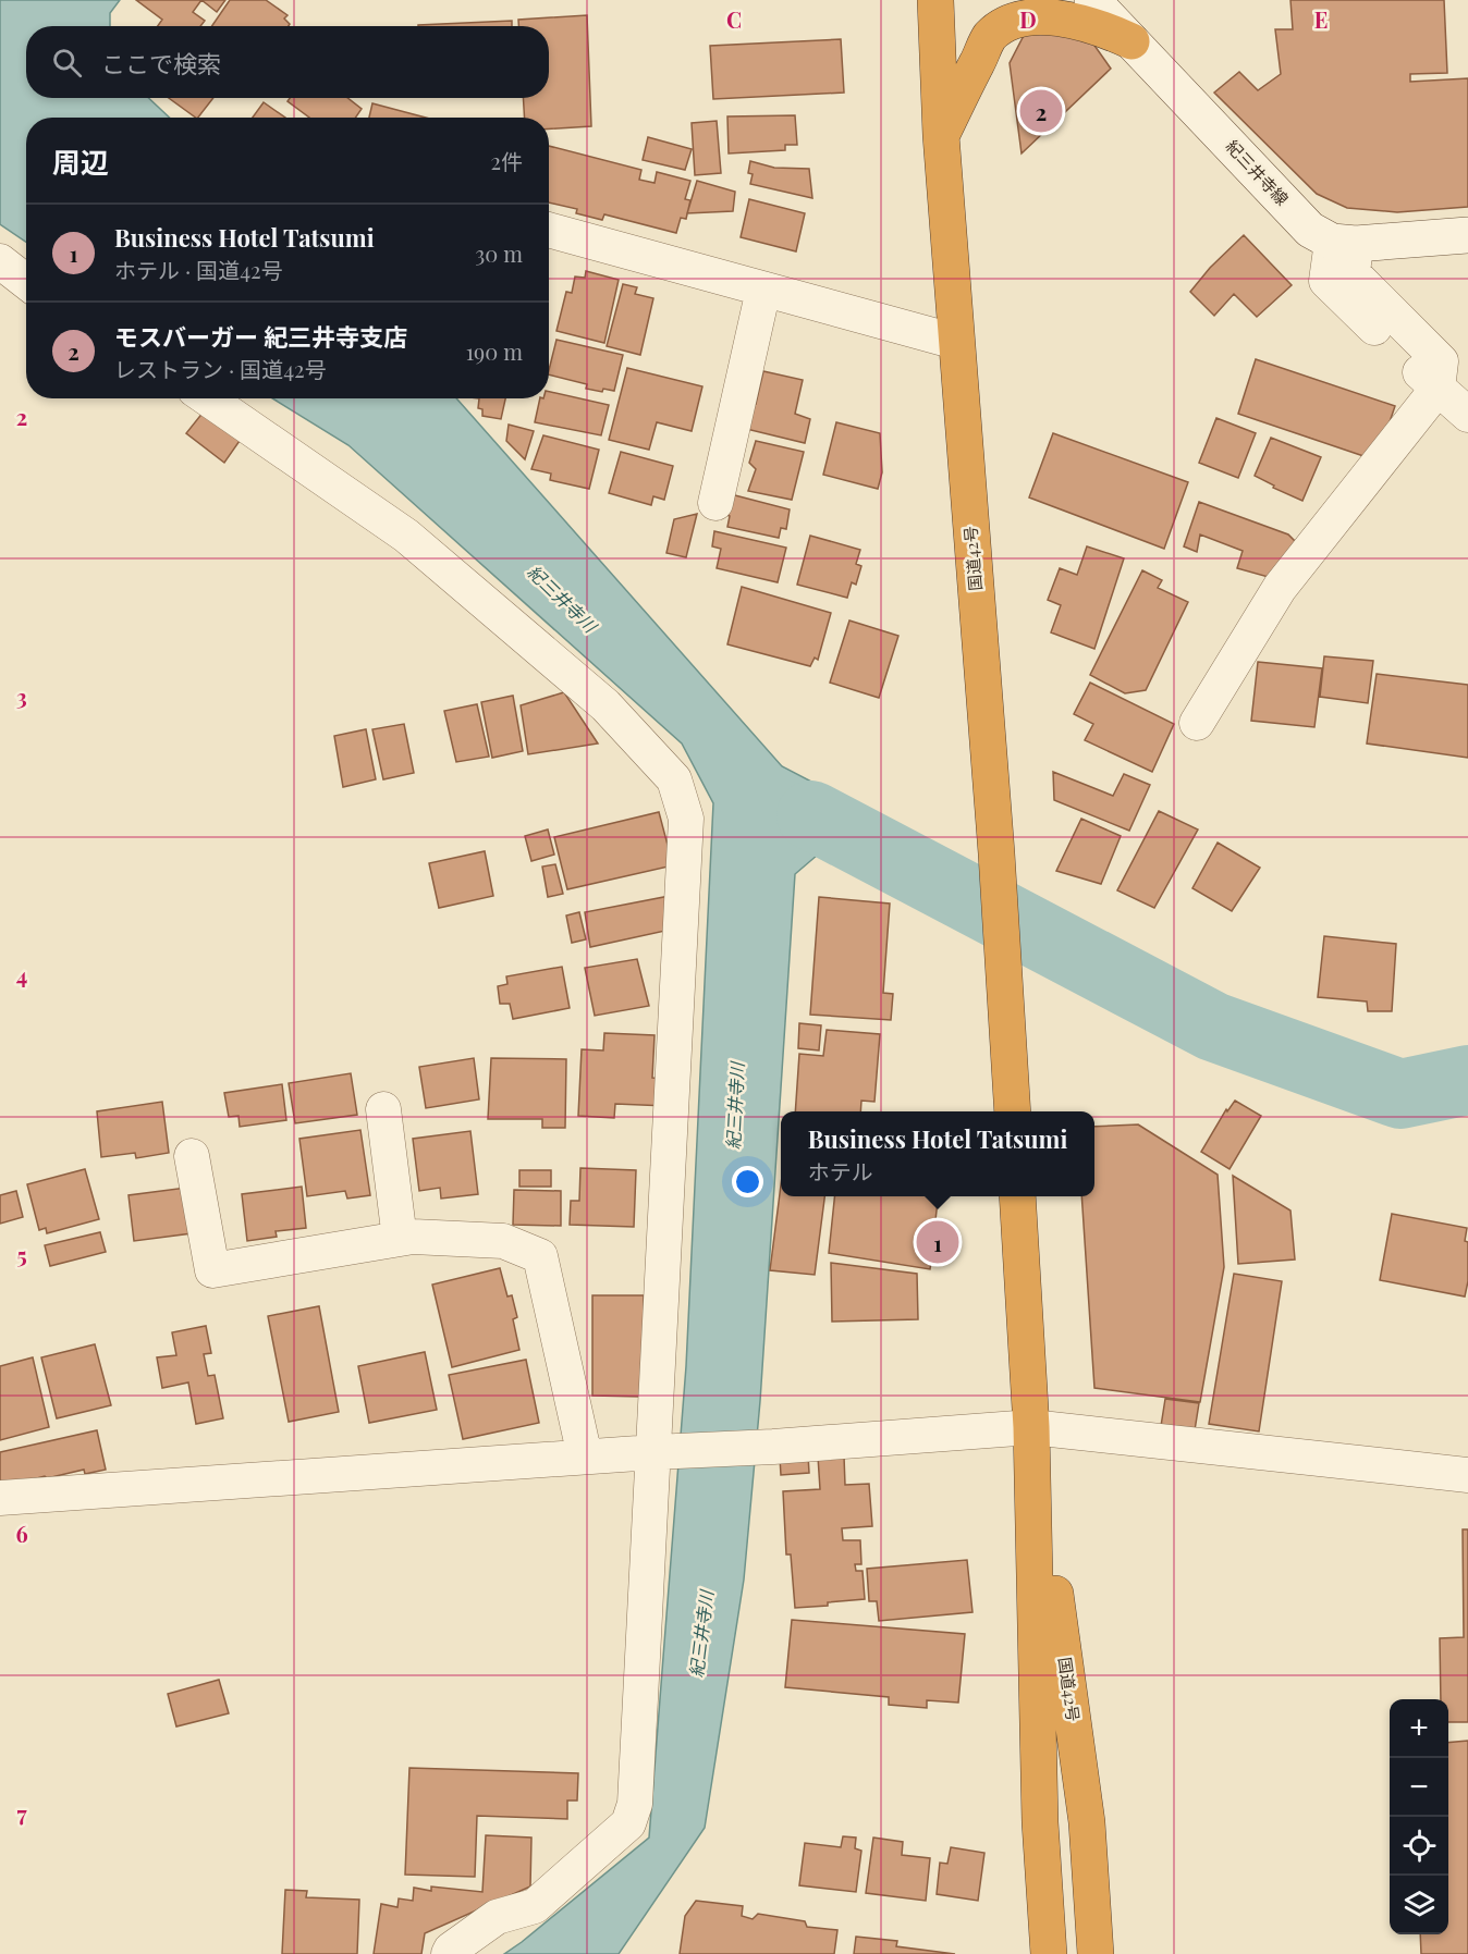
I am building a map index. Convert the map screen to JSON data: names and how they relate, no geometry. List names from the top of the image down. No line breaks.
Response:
{"streets":{"highway":["国道42号"],"main road":["紀三井寺線"]},"water":["紀三井寺川"],"page":{"search":"ここで検索","pins":["2","1"],"heading":["周辺","2件"],"list":[{"mark":"1","name":"Business Hotel Tatsumi","note":"ホテル · 国道42号","value":"30 m"},{"mark":"2","name":"モスバーガー 紀三井寺支店","note":"レストラン · 国道42号","value":"190 m"}],"popup":["Business Hotel Tatsumi","ホテル"],"map_buttons":["+","−"]},"grid":{"columns":["C","D","E"],"rows":["2","3","4","5","6","7"]}}
